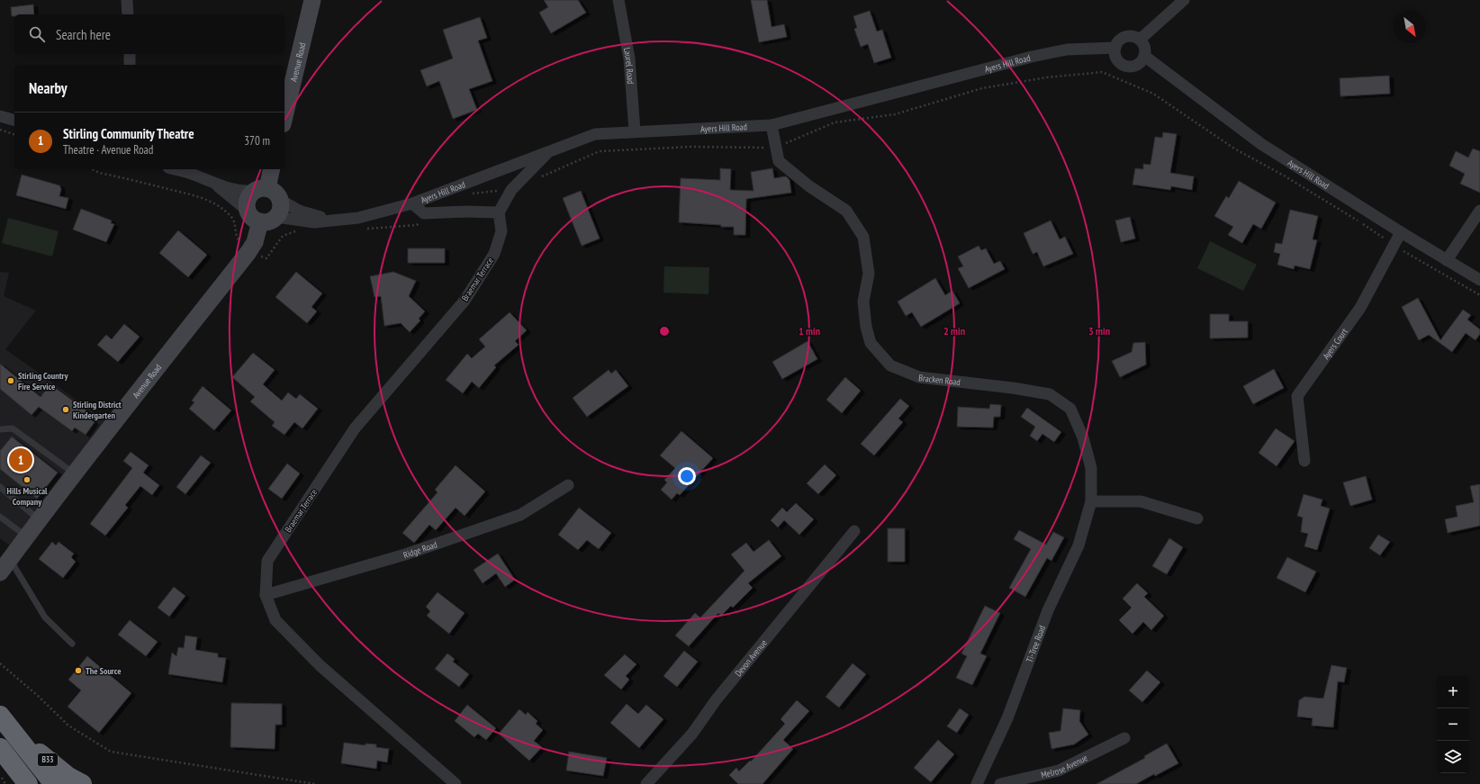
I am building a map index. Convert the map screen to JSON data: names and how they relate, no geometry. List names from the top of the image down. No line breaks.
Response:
{"streets":{"highway":["B33"],"street":["Avenue Road","Ayers Hill Road","Laurel Road","Braemar Terrace","Ayers Court","Bracken Road","Ridge Road","Ti-Tree Road","Devon Avenue","Melrose Avenue"]},"crossings":[["Avenue Road","Ayers Hill Road"],["Ayers Hill Road","Laurel Road"],["Ayers Hill Road","Ayers Court"],["Ayers Hill Road","Bracken Road"],["Braemar Terrace","Ridge Road"],["Bracken Road","Ti-Tree Road"]],"places":["Stirling Country Fire Service","Stirling District Kindergarten","Hills Musical Company","The Source"],"north":"bottom right","page":{"search":"Search here","heading":"Nearby","list":[{"mark":"1","name":"Stirling Community Theatre","note":"Theatre · Avenue Road","value":"370 m"}],"pins":"1","map_buttons":["+","−"]},"rings":["1 min","2 min","3 min"]}
